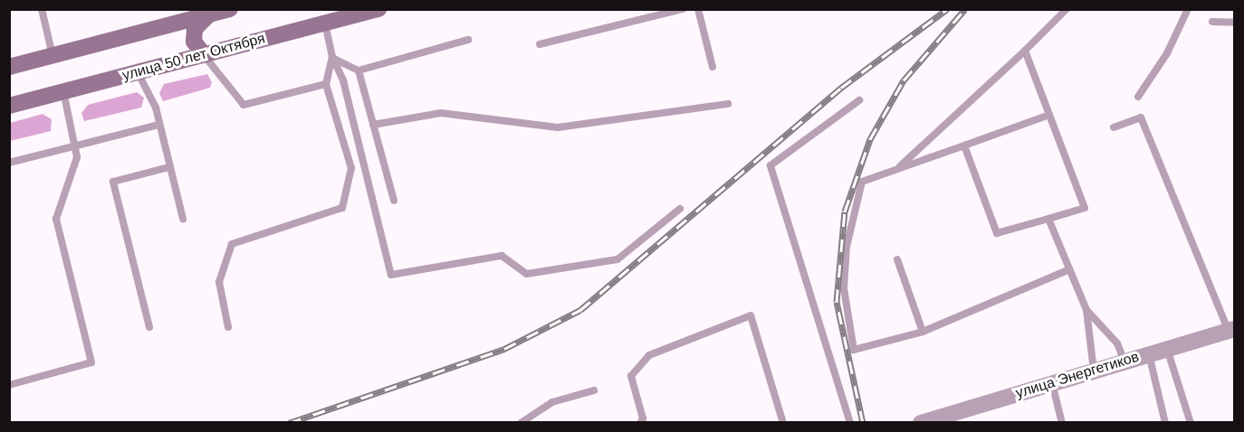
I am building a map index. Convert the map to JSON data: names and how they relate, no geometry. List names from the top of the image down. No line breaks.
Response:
{"streets":{"main road":["улица 50 лет Октября"],"street":["улица Энергетиков"]}}
